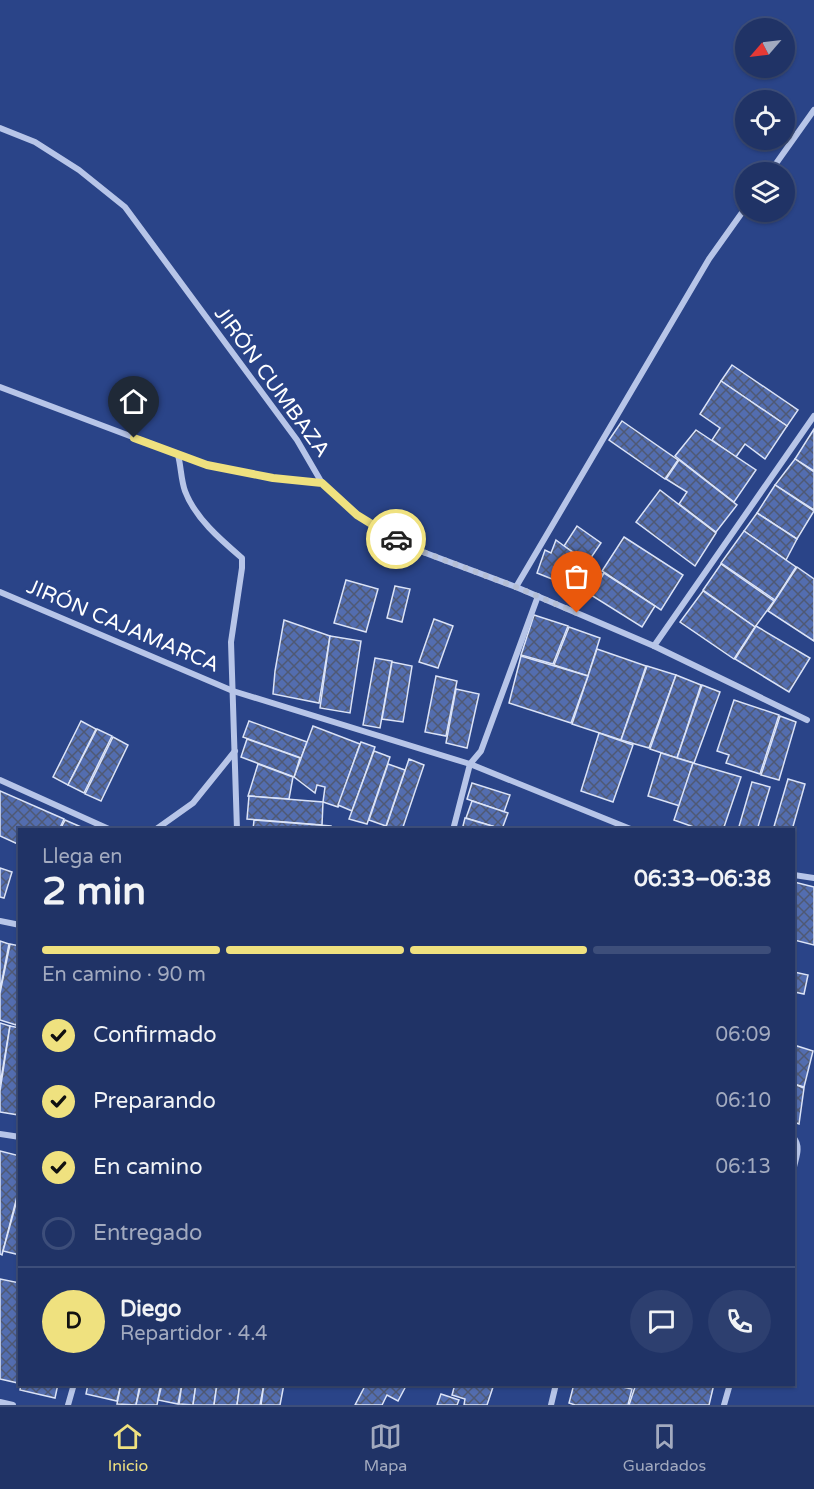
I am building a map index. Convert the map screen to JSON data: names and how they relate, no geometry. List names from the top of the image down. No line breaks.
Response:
{"streets":{"street":["JIRÓN CUMBAZA","JIRÓN CAJAMARCA"]},"north":"bottom left","page":{"heading":["2 min","Llega en","06:33–06:38"],"panel":["Diego","Repartidor · 4.4"],"bar":"En camino · 90 m","list":[["Confirmado","06:09"],["Preparando","06:10"],["En camino","06:13"],"Entregado"],"round":"D","tabs":["Inicio","Mapa","Guardados"]}}
